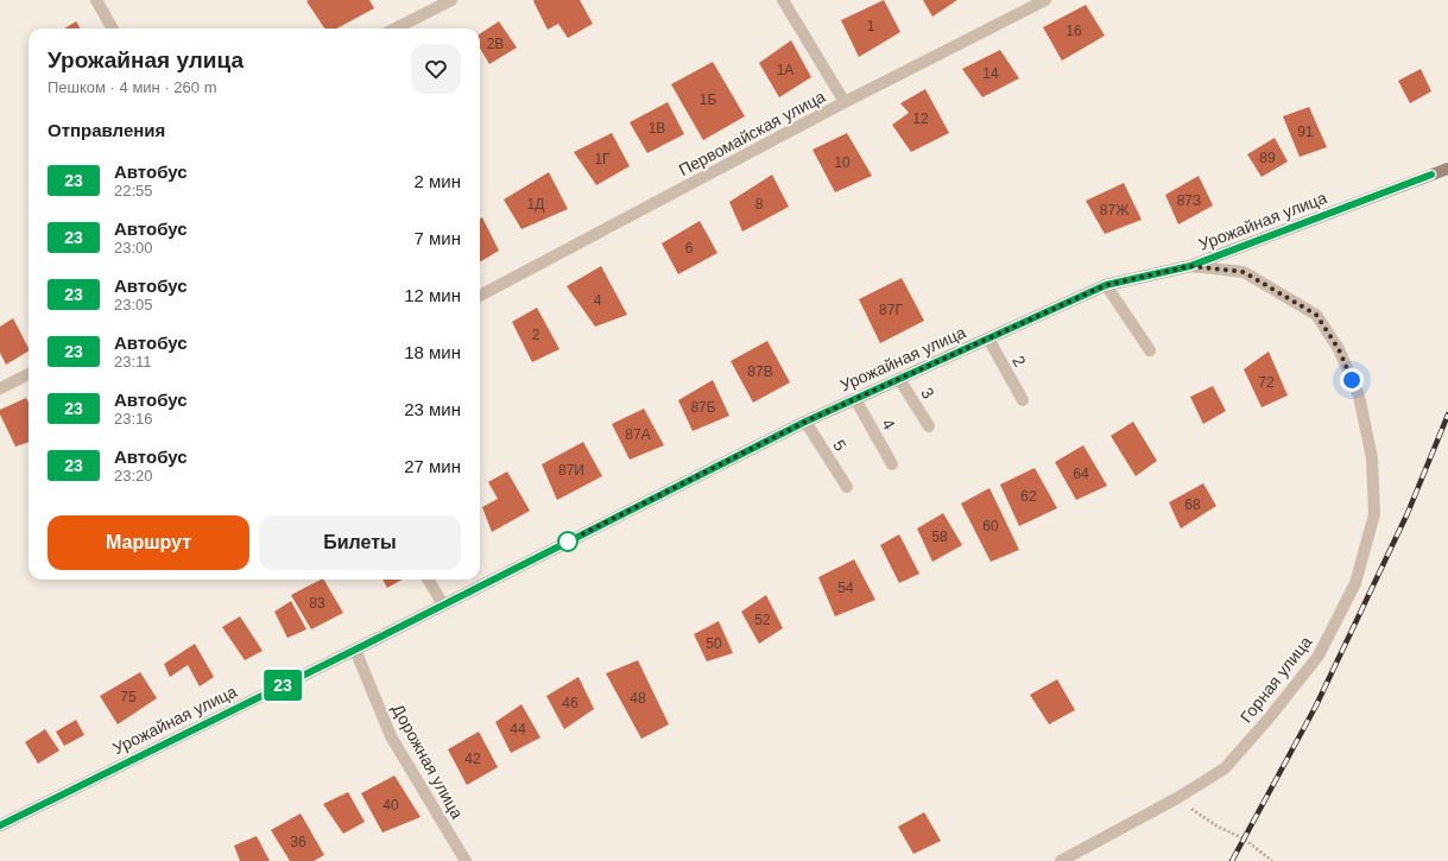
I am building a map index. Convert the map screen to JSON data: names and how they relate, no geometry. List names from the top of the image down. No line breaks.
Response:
{"streets":{"main road":["Урожайная улица"],"street":["Первомайская улица","2","3","4","5","Горная улица","Дорожная улица"]},"crossings":[["Урожайная улица","2"],["Урожайная улица","3"],["Урожайная улица","4"],["Урожайная улица","5"],["Урожайная улица","Горная улица"],["Урожайная улица","Дорожная улица"]],"lines":["bus line 23"],"house_numbers":["1","16","2В","1А","14","1Б","12","1В","91","89","1Г","10","87З","1Д","8","87Ж","6","4","87Г","2","87В","72","87Б","87А","87И","64","62","68","60","58","54","83","52","50","75","48","46","44","42","40","36"],"page":{"on_map":"23","heading":[["Урожайная улица","Пешком · 4 мин · 260 m"],"Отправления"],"list":[{"mark":"23","name":"Автобус","note":"22:55","value":"2 мин"},{"mark":"23","name":"Автобус","note":"23:00","value":"7 мин"},{"mark":"23","name":"Автобус","note":"23:05","value":"12 мин"},{"mark":"23","name":"Автобус","note":"23:11","value":"18 мин"},{"mark":"23","name":"Автобус","note":"23:16","value":"23 мин"},{"mark":"23","name":"Автобус","note":"23:20","value":"27 мин"}],"buttons":["Маршрут","Билеты"]}}
